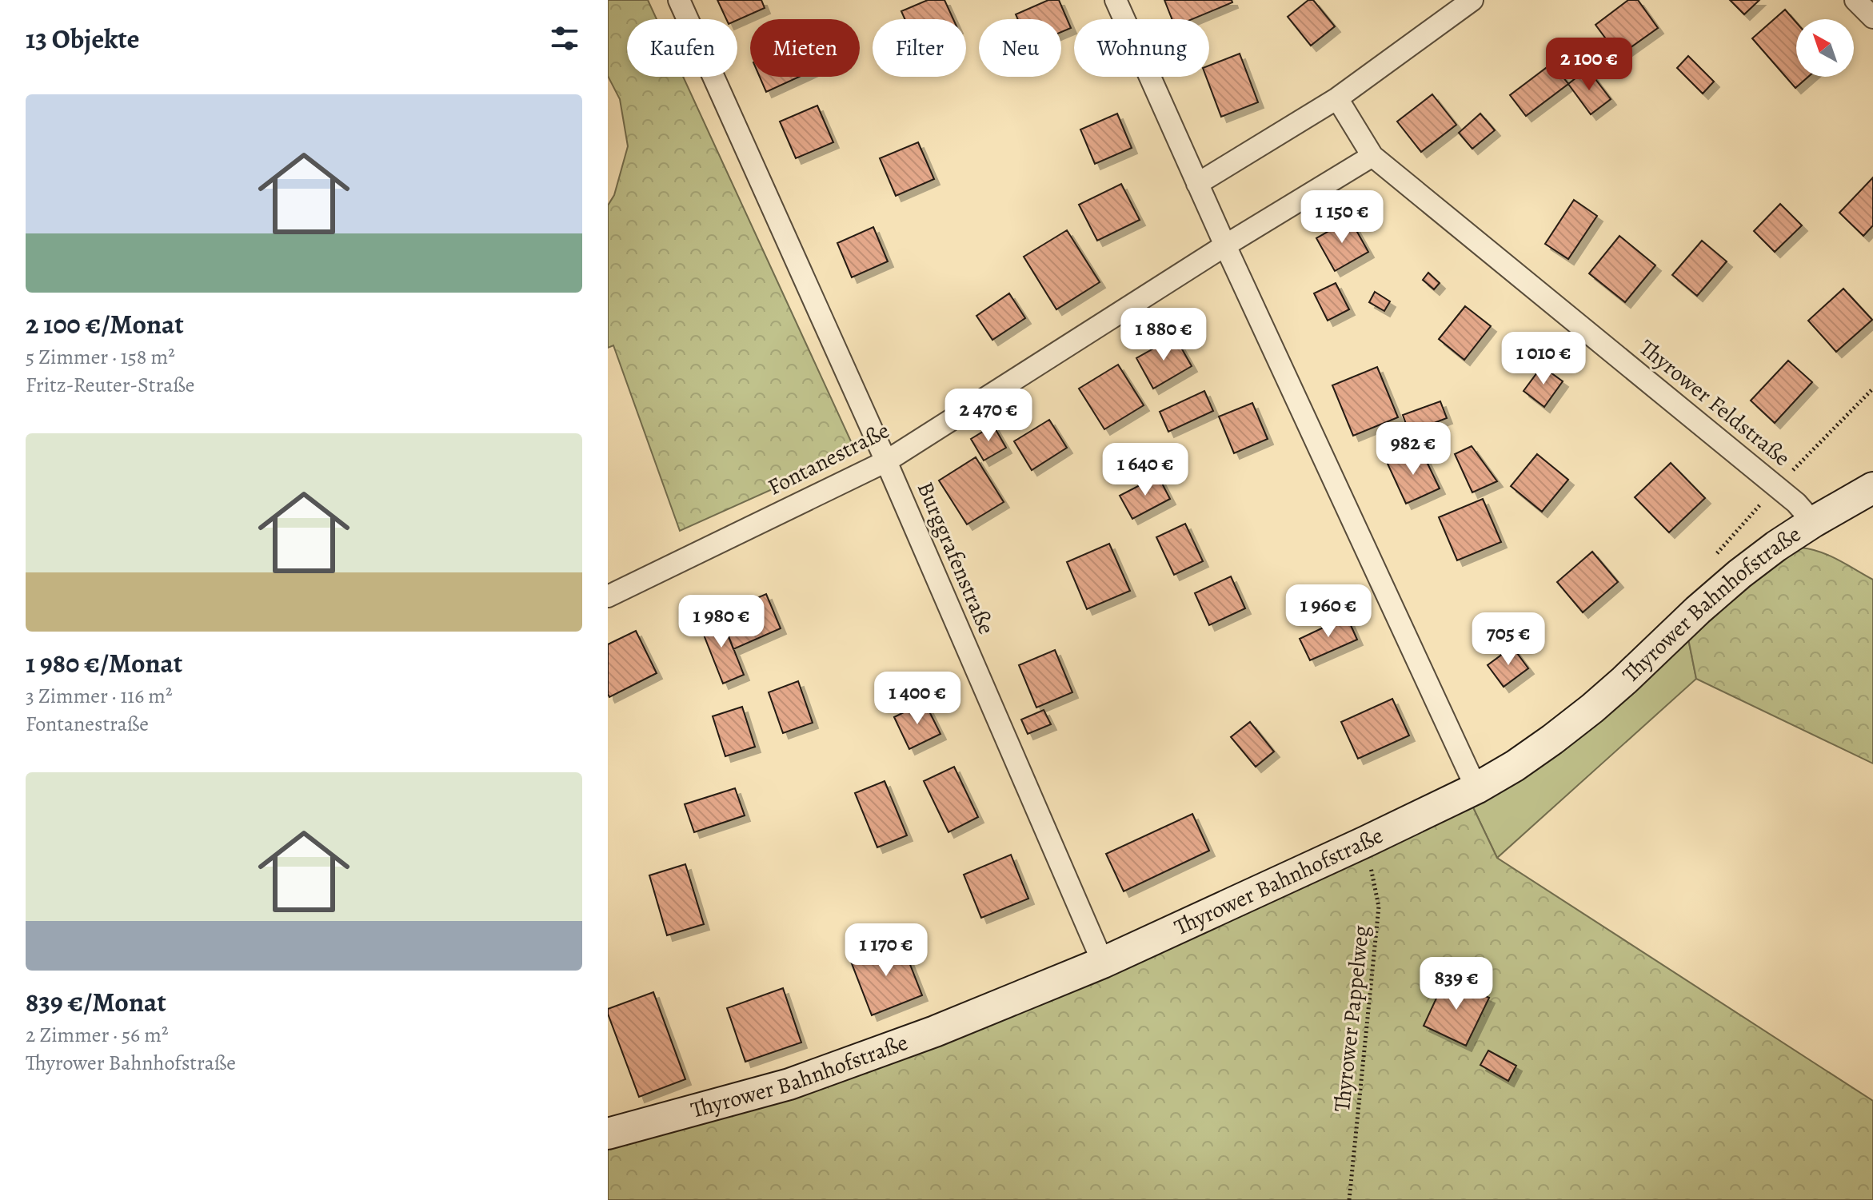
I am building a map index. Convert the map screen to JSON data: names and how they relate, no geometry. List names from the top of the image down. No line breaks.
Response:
{"streets":{"main road":["Thyrower Bahnhofstraße"],"street":["Thyrower Feldstraße","Fontanestraße","Burggrafenstraße"],"path":["Thyrower Pappelweg"]},"crossings":[["Thyrower Feldstraße","Fontanestraße"],["Thyrower Feldstraße","Thyrower Bahnhofstraße"],["Fontanestraße","Burggrafenstraße"],["Burggrafenstraße","Thyrower Bahnhofstraße"],["Thyrower Bahnhofstraße","Thyrower Pappelweg"]],"north":"top left","page":{"heading":"13 Objekte","chip":["Kaufen","Mieten","Filter","Neu","Wohnung"],"price":["2 100 €","1 150 €","1 880 €","1 010 €","2 470 €","982 €","1 640 €","1 960 €","1 980 €","705 €","1 400 €","1 170 €","839 €"],"list":[{"name":"2 100 €/Monat","note":"5 Zimmer · 158 m² · Fritz-Reuter-Straße"},{"name":"1 980 €/Monat","note":"3 Zimmer · 116 m² · Fontanestraße"},{"name":"839 €/Monat","note":"2 Zimmer · 56 m² · Thyrower Bahnhofstraße"}]}}
